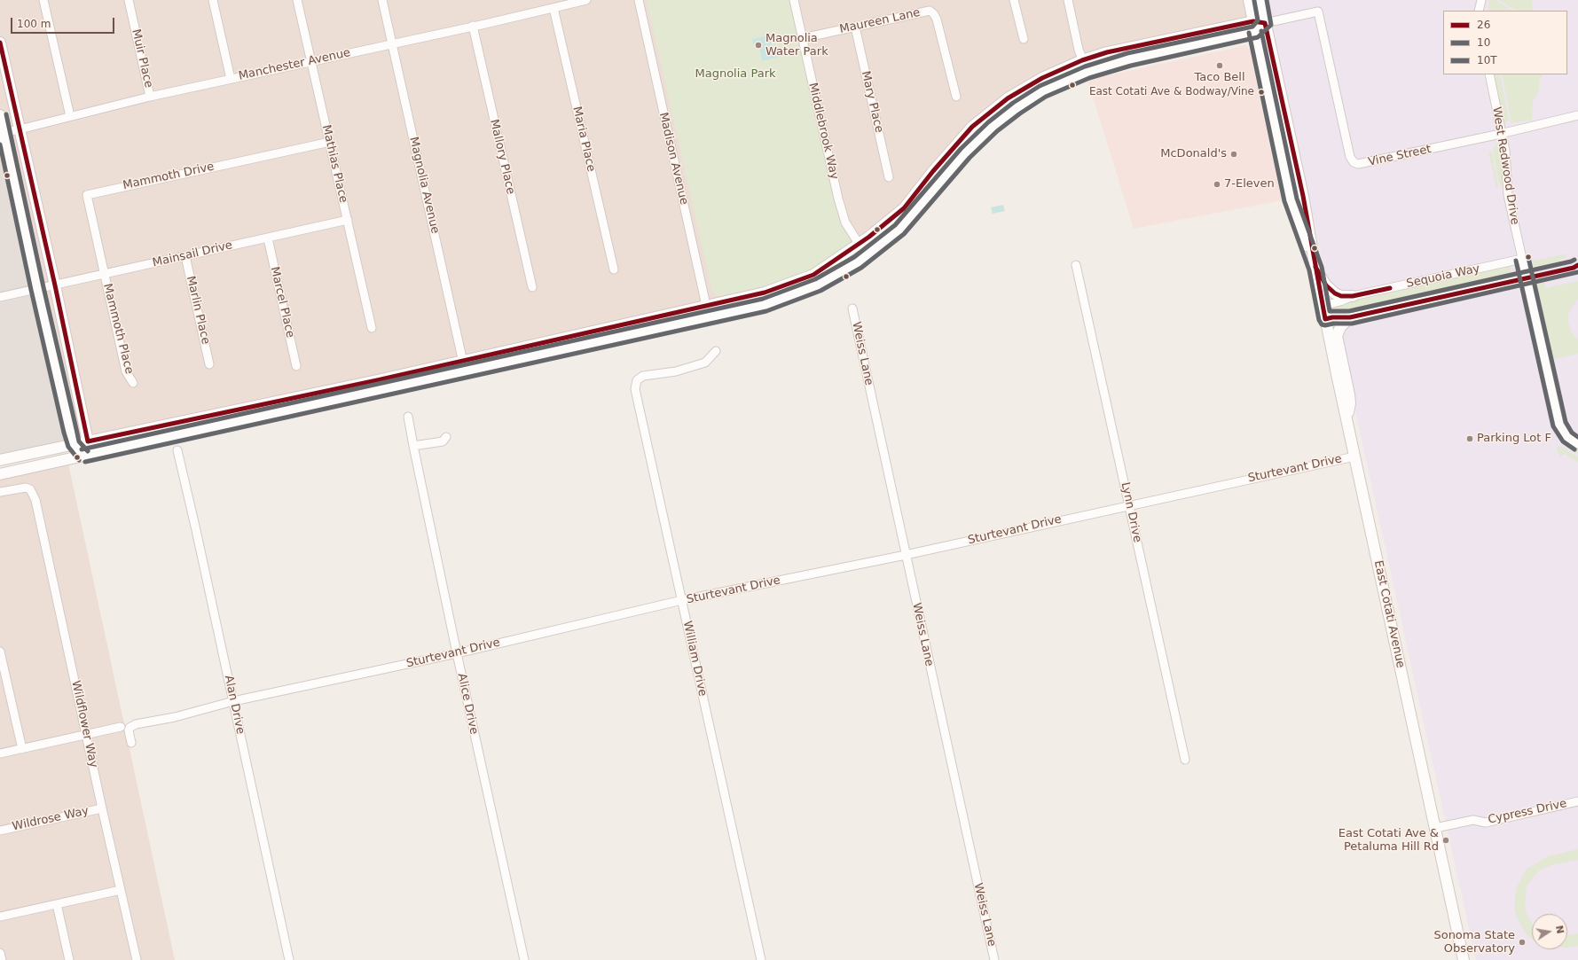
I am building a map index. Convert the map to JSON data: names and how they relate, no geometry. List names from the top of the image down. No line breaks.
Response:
{"streets":{"street":["Maureen Lane","Muir Place","Manchester Avenue","Mary Place","Middlebrook Way","Maria Place","Vine Street","Mallory Place","Madison Avenue","Mathias Place","West Redwood Drive","Mammoth Drive","Magnolia Avenue","Mainsail Drive","Sequoia Way","Marcel Place","Marlin Place","Mammoth Place","Weiss Lane","Sturtevant Drive","Lynn Drive","East Cotati Avenue","William Drive","Alice Drive","Alan Drive","Wildflower Way","Cypress Drive","Wildrose Way"]},"crossings":[["Maureen Lane","Mary Place"],["Maureen Lane","Middlebrook Way"],["Muir Place","Manchester Avenue"],["Manchester Avenue","Maria Place"],["Manchester Avenue","Mallory Place"],["Manchester Avenue","Mathias Place"],["Manchester Avenue","Magnolia Avenue"],["Vine Street","West Redwood Drive"],["Vine Street","East Cotati Avenue"],["Mathias Place","Mammoth Drive"],["Mathias Place","Mainsail Drive"],["West Redwood Drive","Sequoia Way"],["Mammoth Drive","Mainsail Drive"],["Mammoth Drive","Mammoth Place"],["Mainsail Drive","Marcel Place"],["Mainsail Drive","Marlin Place"],["Mainsail Drive","Mammoth Place"],["Sequoia Way","East Cotati Avenue"],["Weiss Lane","Sturtevant Drive"],["Sturtevant Drive","Lynn Drive"],["Sturtevant Drive","East Cotati Avenue"],["Sturtevant Drive","William Drive"],["Sturtevant Drive","Alice Drive"],["Sturtevant Drive","Alan Drive"],["East Cotati Avenue","Cypress Drive"],["Wildflower Way","Wildrose Way"]],"parks":["Magnolia Park"],"places":["Magnolia Water Park","Taco Bell","East Cotati Ave & Bodway/Vine","McDonald's","7-Eleven","Parking Lot F","East Cotati Ave & Petaluma Hill Rd","Sonoma State Observatory"],"lines":["transit line 10","transit line 10T","transit line 26"],"legend":["26","10","10T"],"scale_bar":"100 m","north":"right"}
